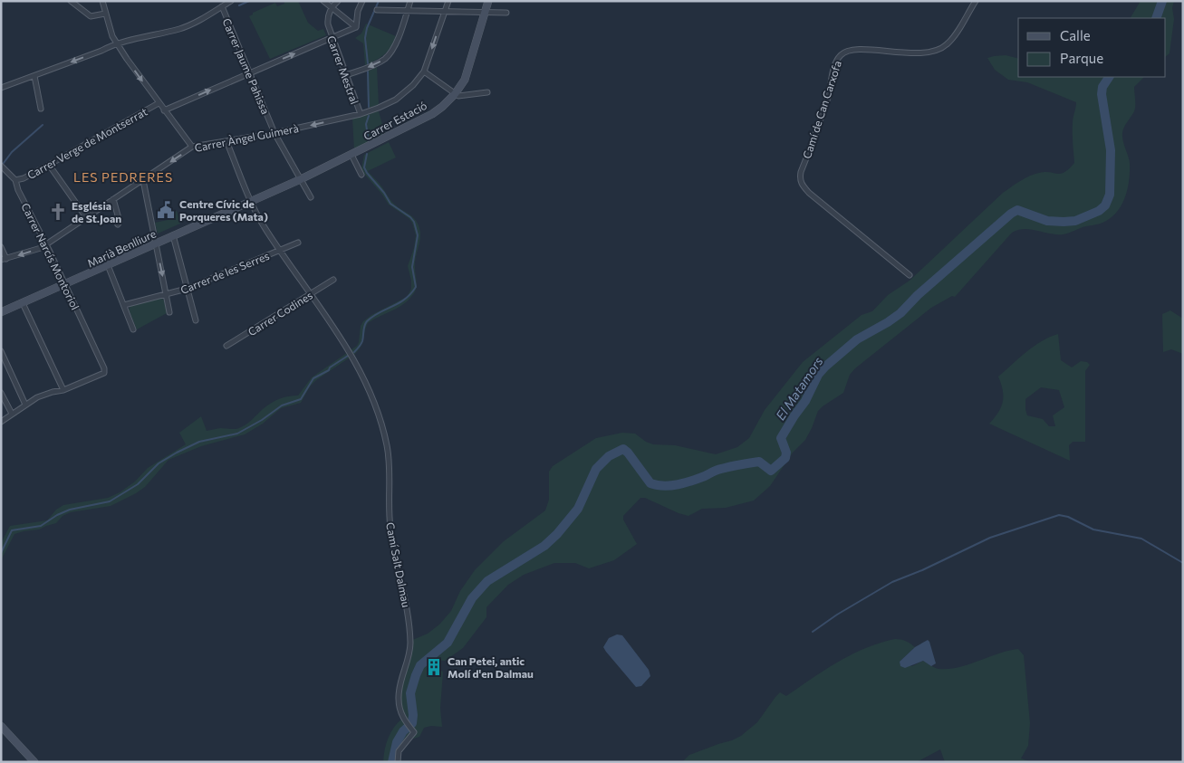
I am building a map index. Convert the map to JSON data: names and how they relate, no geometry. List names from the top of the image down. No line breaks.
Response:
{"streets":{"street":["Carrer Jaume Pahissa","Carrer Mestral","Camí de Can Carxofa","Carrer Estació","Carrer Àngel Guimerà","Carrer Verge de Montserrat","Marià Benlliure","Carrer Narcís Montoriol","Carrer de les Serres","Carrer Codines","Camí Salt Dalmau"]},"crossings":[["Carrer Jaume Pahissa","Carrer Estació"],["Carrer Jaume Pahissa","Carrer Àngel Guimerà"],["Carrer Jaume Pahissa","Marià Benlliure"],["Carrer Mestral","Carrer Àngel Guimerà"],["Carrer Estació","Marià Benlliure"],["Carrer Àngel Guimerà","Carrer Narcís Montoriol"],["Carrer Àngel Guimerà","Camí Salt Dalmau"],["Carrer Verge de Montserrat","Carrer Narcís Montoriol"],["Marià Benlliure","Carrer Narcís Montoriol"],["Marià Benlliure","Camí Salt Dalmau"],["Carrer de les Serres","Camí Salt Dalmau"],["Carrer Codines","Camí Salt Dalmau"]],"one_way":["Carrer Àngel Guimerà"],"districts":["LES PEDRERES"],"water":["El Matamors"],"places":{"public building":["Centre Cívic de Porqueres (Mata)"],"church":["Església de St.Joan"],"building":["Can Petei, antic Molí d'en Dalmau"]},"legend":["Calle","Parque"]}
